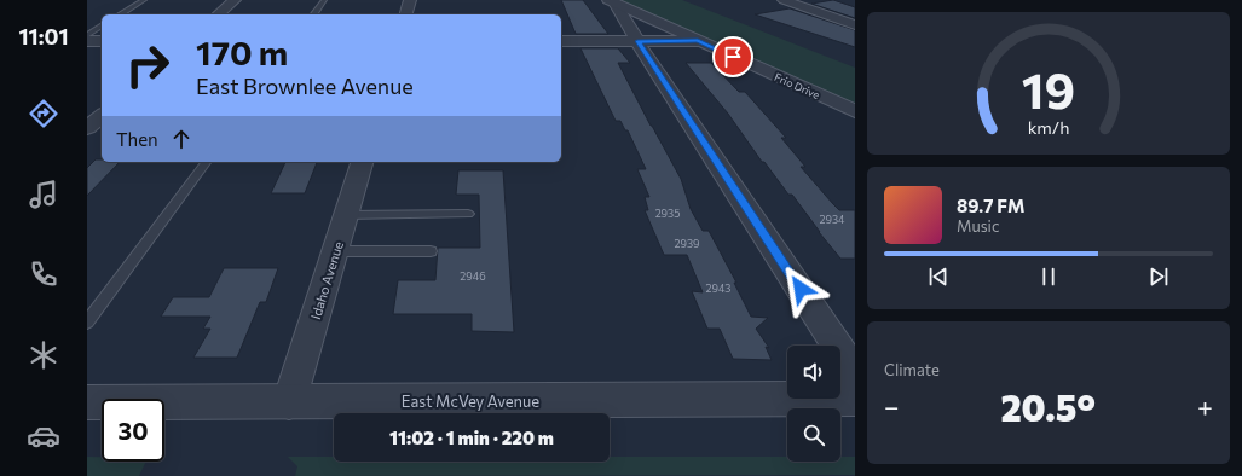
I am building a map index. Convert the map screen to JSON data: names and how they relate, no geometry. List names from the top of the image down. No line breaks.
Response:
{"streets":{"street":["Frio Drive","Idaho Avenue","East McVey Avenue"]},"crossings":[["Idaho Avenue","East McVey Avenue"]],"house_numbers":["2935","2934","2939","2946","2943"],"page":{"tabs":"11:01","turn":["170 m","East Brownlee Avenue"],"then":"Then","song":["89.7 FM","Music"],"tile":"Climate","heat":["−","20.5°","+"],"limit":"30","trip":"11:02 · 1 min · 220 m","gauge":["19","km/h"]}}
